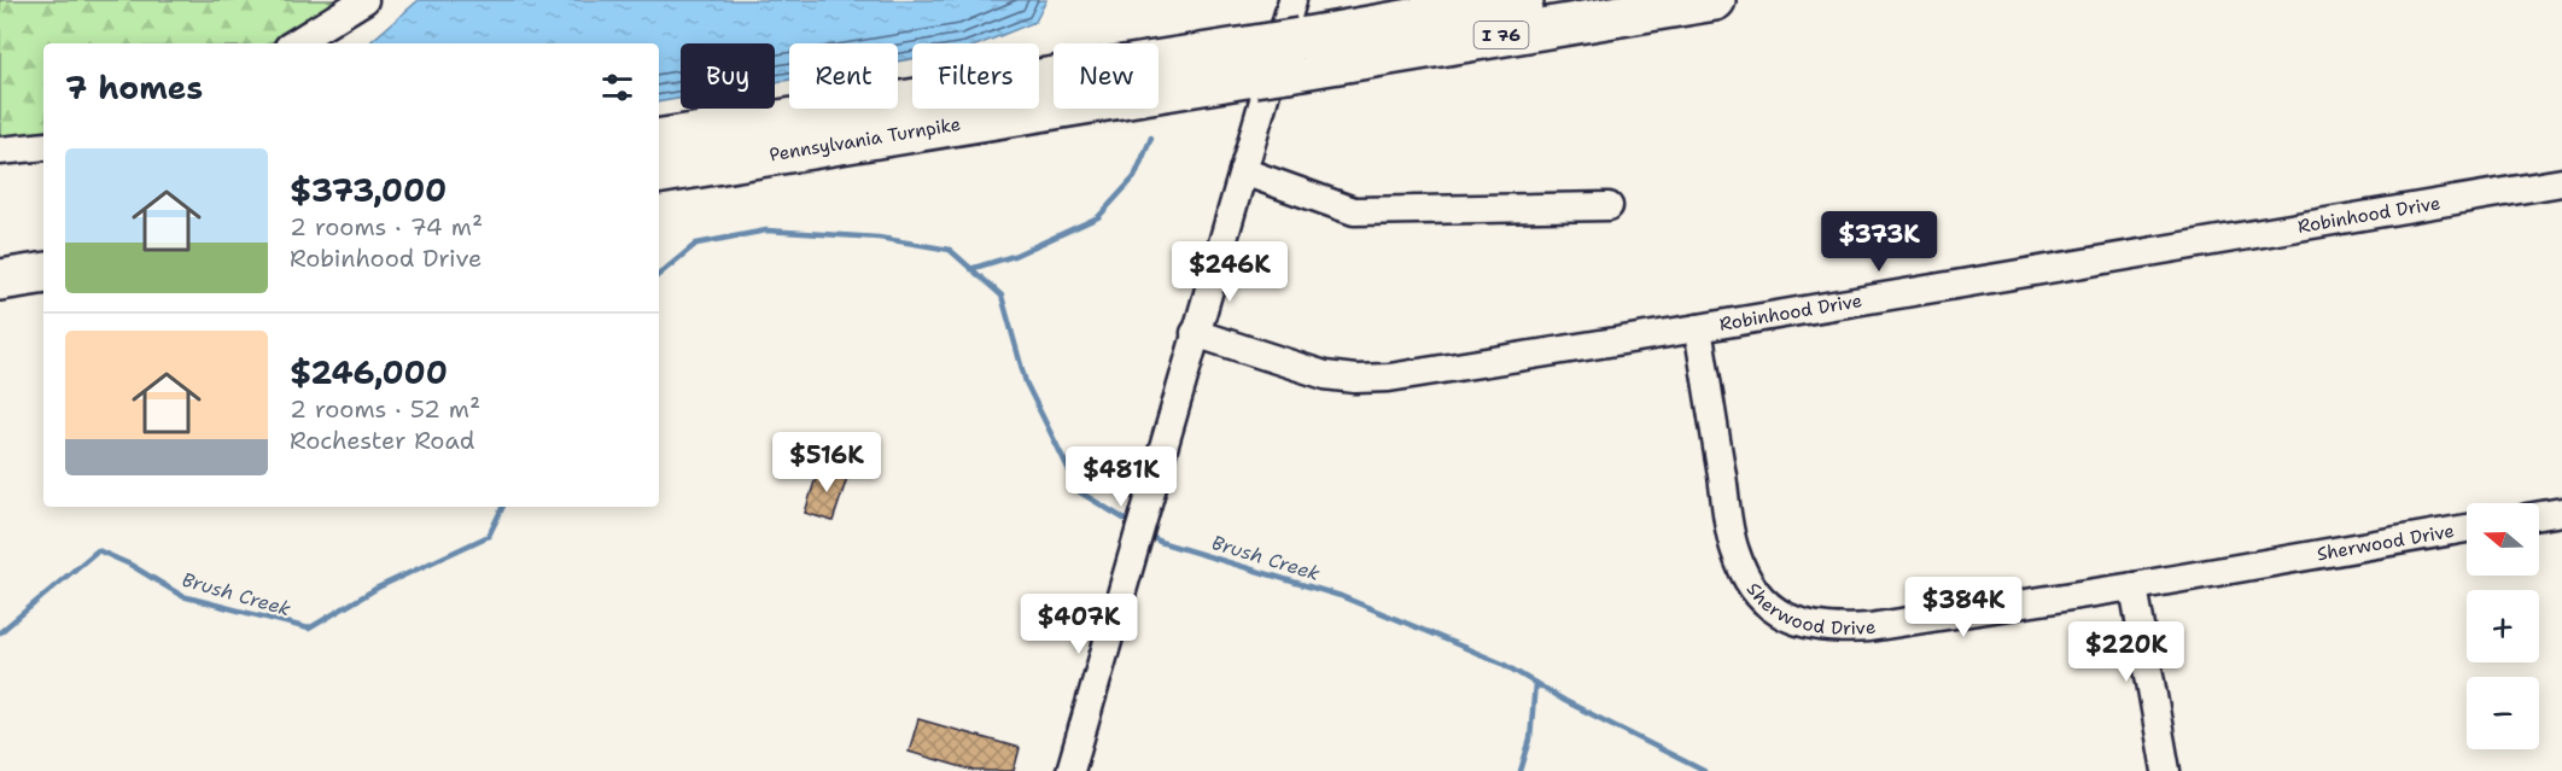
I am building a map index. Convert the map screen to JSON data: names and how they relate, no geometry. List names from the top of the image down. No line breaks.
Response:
{"streets":{"highway":["I 76","Pennsylvania Turnpike"],"street":["Robinhood Drive","Sherwood Drive"]},"crossings":[["Robinhood Drive","Sherwood Drive"]],"water":["Brush Creek"],"north":"left","page":{"chip":["Buy","Rent","Filters","New"],"heading":"7 homes","list":[{"name":"$373,000","note":"2 rooms · 74 m² · Robinhood Drive"},{"name":"$246,000","note":"2 rooms · 52 m² · Rochester Road"}],"price":["$373K","$246K","$516K","$481K","$384K","$407K","$220K"],"map_buttons":["+","−"]}}
